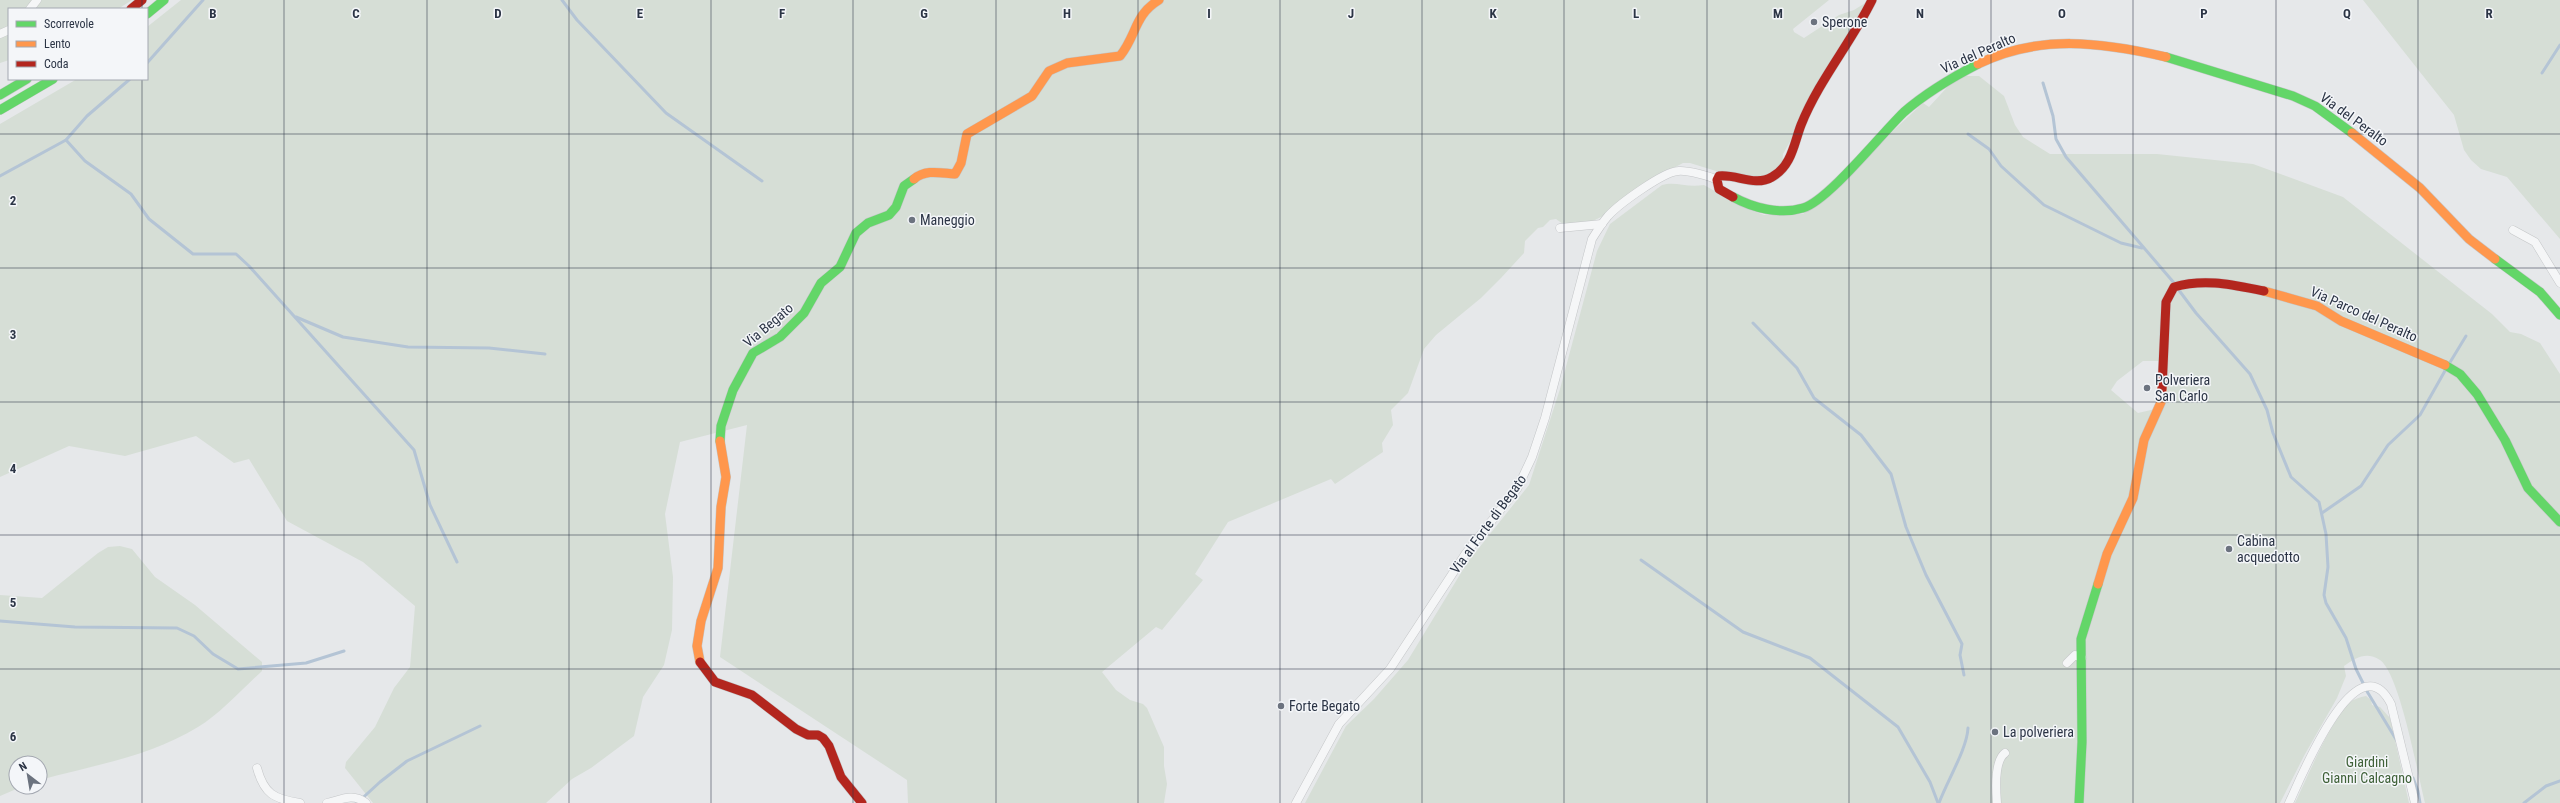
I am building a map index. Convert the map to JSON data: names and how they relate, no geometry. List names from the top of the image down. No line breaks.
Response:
{"streets":{"main road":["Via del Peralto","Via Parco del Peralto","Via Begato"],"street":["Via al Forte di Begato"]},"crossings":[["Via del Peralto","Via al Forte di Begato"]],"parks":["Giardini Gianni Calcagno"],"places":["Sperone","Maneggio","Polveriera San Carlo","Cabina acquedotto","Forte Begato","La polveriera"],"legend":["Scorrevole","Lento","Coda"],"north":"top left","grid":{"columns":["B","C","D","E","F","G","H","I","J","K","L","M","N","O","P","Q","R"],"rows":["2","3","4","5","6"]}}
